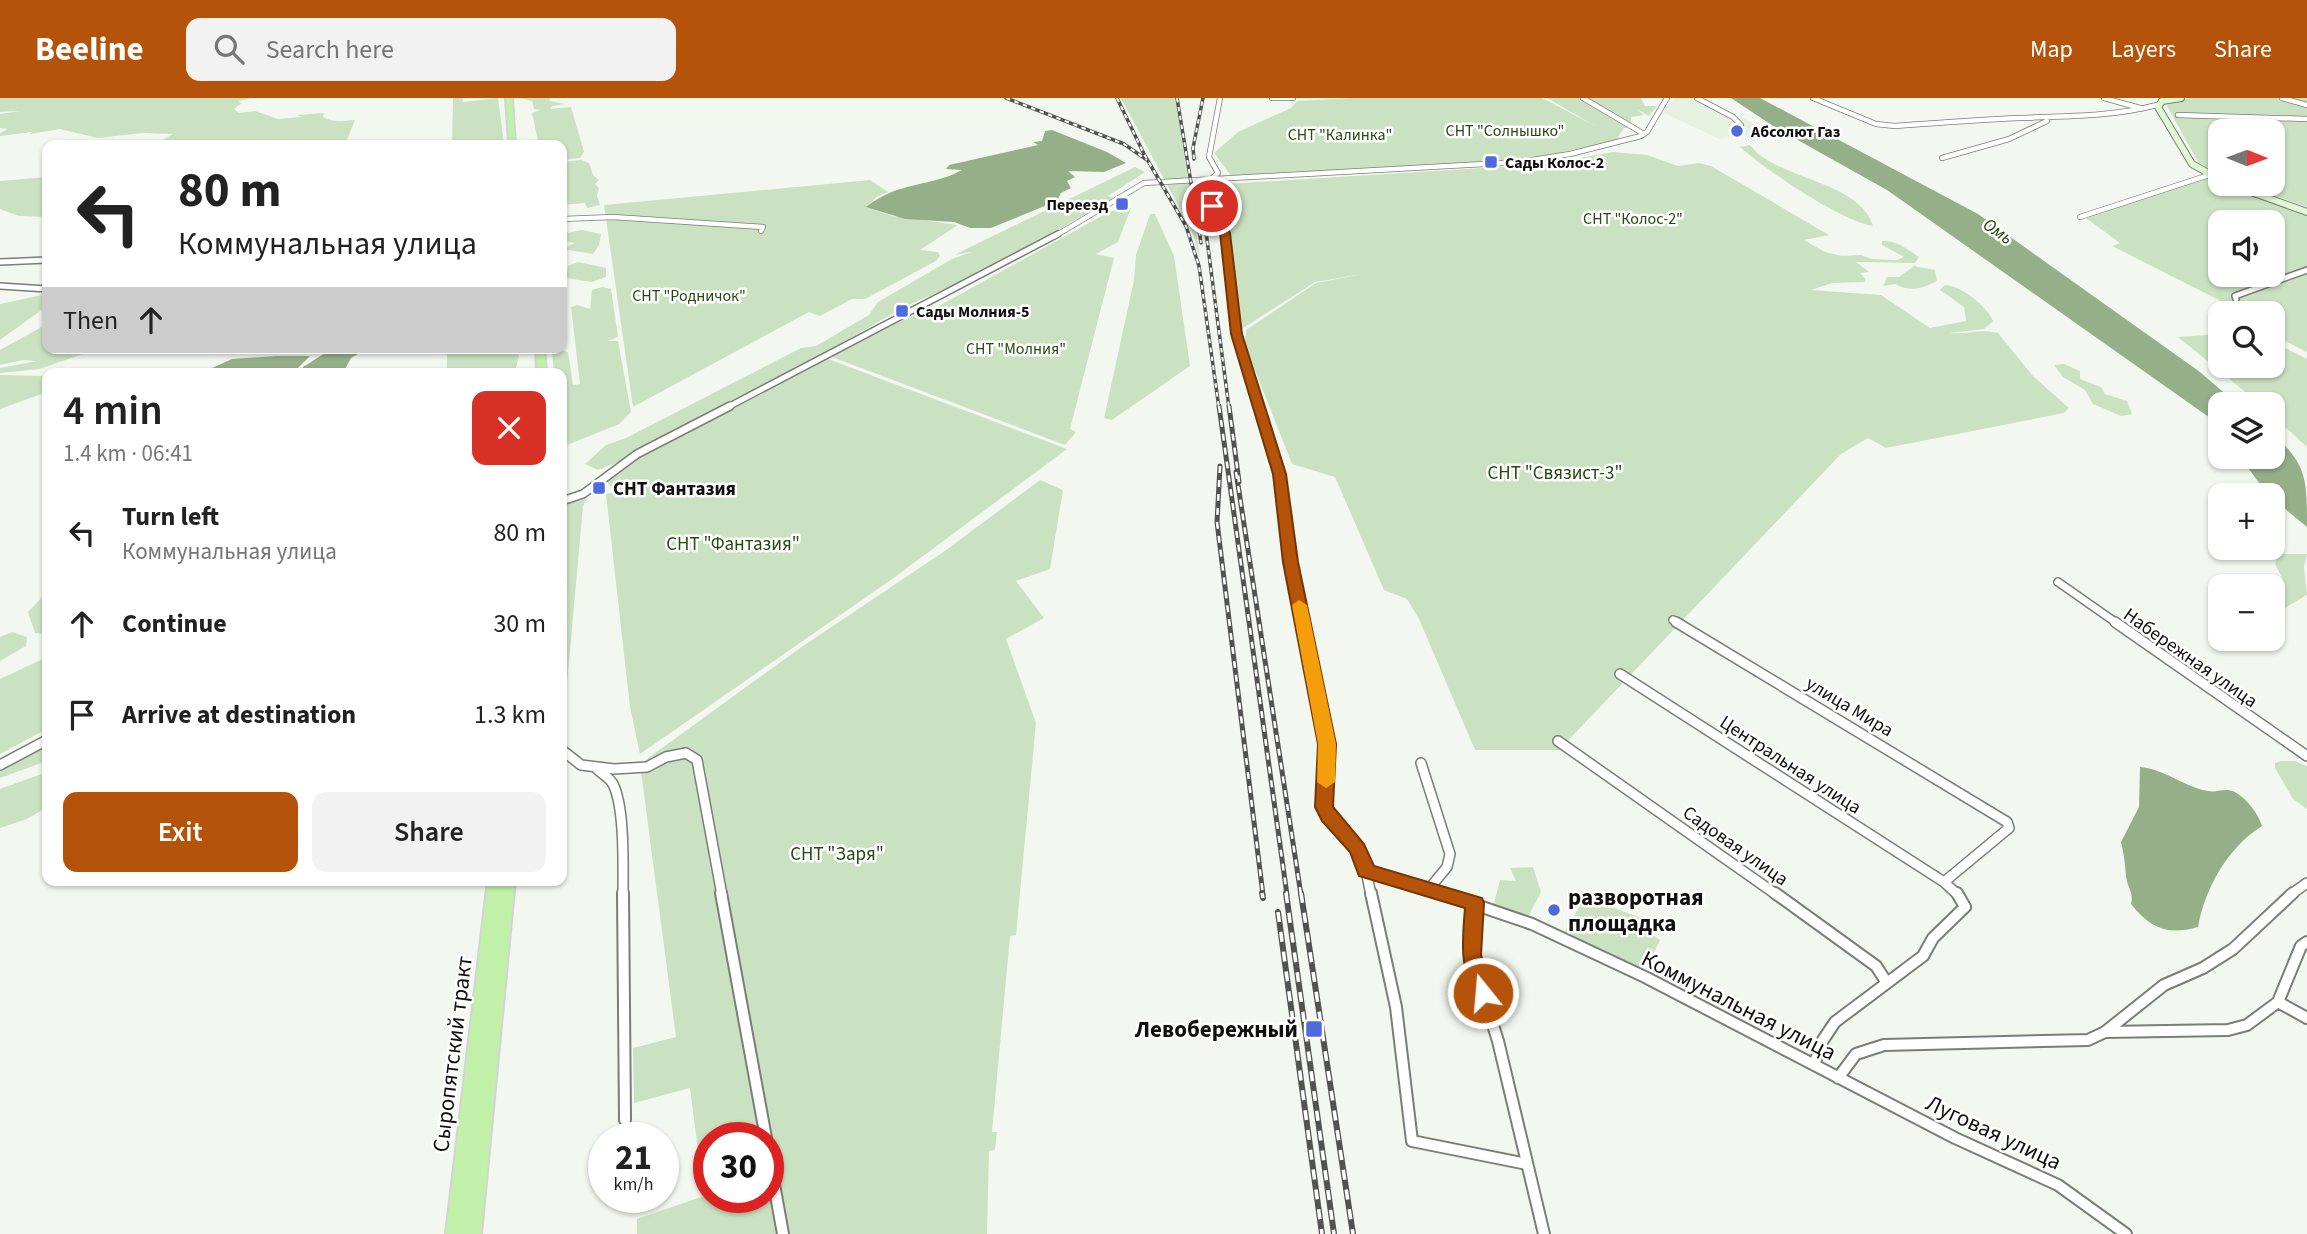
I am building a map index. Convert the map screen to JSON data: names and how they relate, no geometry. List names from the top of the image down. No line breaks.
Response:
{"streets":{"main road":["Сыропятский тракт"],"street":["Набережная улица","улица Мира","Центральная улица","Садовая улица","Коммунальная улица","Луговая улица"]},"crossings":[["улица Мира","Центральная улица"],["Коммунальная улица","Луговая улица"]],"water":["Омь"],"parks":["СНТ \"Солнышко\"","СНТ \"Калинка\"","СНТ \"Колос-2\"","СНТ \"Родничок\"","СНТ \"Молния\"","СНТ \"Связист-3\"","СНТ \"Фантазия\"","СНТ \"Заря\""],"places":{"other":["Абсолют Газ","разворотная площадка"],"transit":["Сады Колос-2","Переезд","Сады Молния-5","СНТ Фантазия","Левобережный"]},"north":"right","page":{"header":"Beeline","search":"Search here","nav":["Map","Layers","Share"],"map_buttons":["+","−"],"turn":["80 m","Коммунальная улица"],"then":"Then","heading":["4 min","1.4 km · 06:41"],"list":[{"name":"Turn left","note":"Коммунальная улица","value":"80 m"},{"name":"Continue","value":"30 m"},{"name":"Arrive at destination","value":"1.3 km"}],"buttons":["Exit","Share"],"speed":"21 km/h","limit":"30"}}
